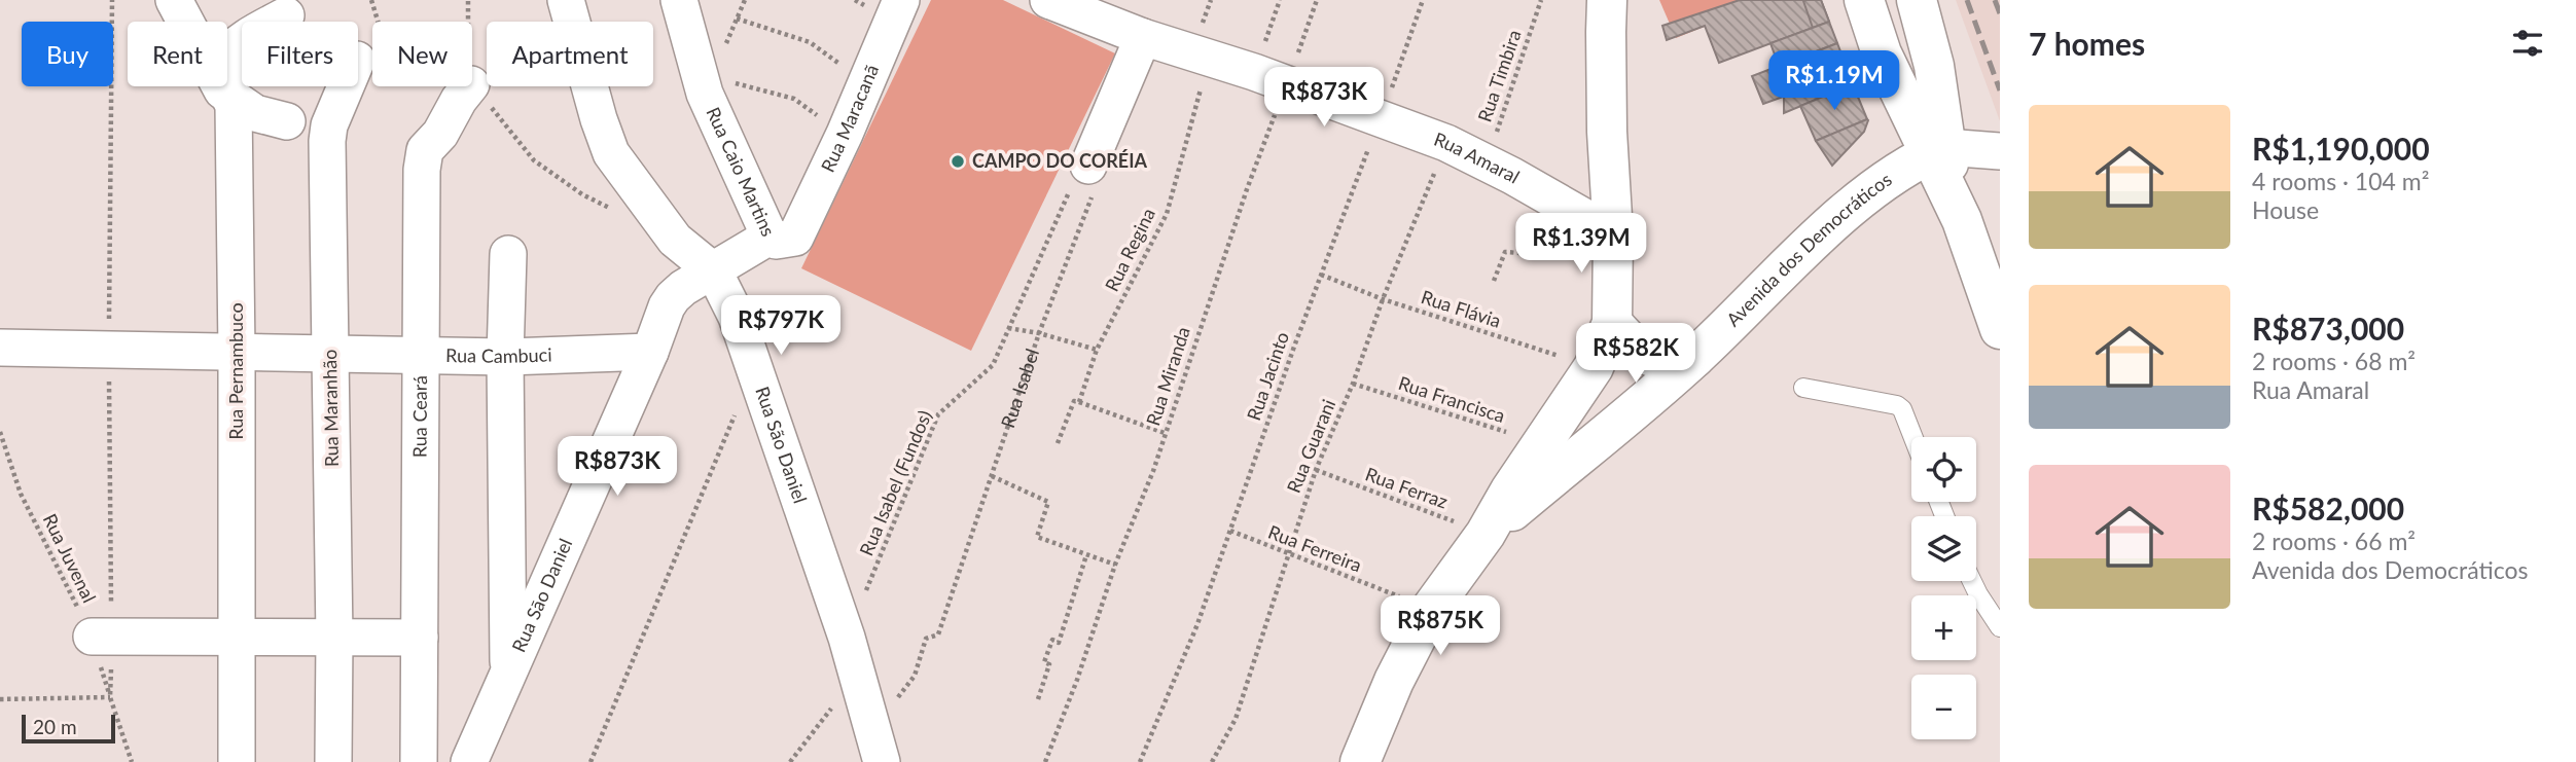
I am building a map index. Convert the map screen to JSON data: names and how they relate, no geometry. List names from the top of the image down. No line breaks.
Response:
{"streets":{"street":["Rua Maracanã","Rua Amaral","Rua Caio Martins","Avenida dos Democráticos","Rua Cambuci","Rua Pernambuco","Rua Maranhão","Rua Ceará","Rua São Daniel","Rua Sāo Daniel"],"path":["Rua Timbira","Rua Regina","Rua Flávia","Rua Miranda","Rua Jacinto","Rua Isabel","Rua Francisca","Rua Guarani","Rua Isabel (Fundos)","Rua Ferraz","Rua Ferreira","Rua Juvenal"]},"crossings":[["Rua Timbira","Rua Amaral"],["Rua Maracanã","Rua Caio Martins"],["Rua Maracanã","Rua Sāo Daniel"],["Rua Amaral","Rua Regina"],["Rua Amaral","Avenida dos Democráticos"],["Rua Amaral","Rua Miranda"],["Rua Amaral","Rua Jacinto"],["Rua Amaral","Rua Guarani"],["Rua Caio Martins","Rua Sāo Daniel"],["Avenida dos Democráticos","Rua Flávia"],["Avenida dos Democráticos","Rua Francisca"],["Avenida dos Democráticos","Rua Ferraz"],["Avenida dos Democráticos","Rua Ferreira"],["Rua Flávia","Rua Jacinto"],["Rua Flávia","Rua Guarani"],["Rua Cambuci","Rua Pernambuco"],["Rua Cambuci","Rua Maranhão"],["Rua Cambuci","Rua Ceará"],["Rua Cambuci","Rua Sāo Daniel"],["Rua Jacinto","Rua Ferreira"],["Rua Isabel","Rua São Daniel"],["Rua Isabel","Rua Isabel (Fundos)"],["Rua Francisca","Rua Guarani"],["Rua São Daniel","Rua Isabel (Fundos)"],["Rua São Daniel","Rua Sāo Daniel"],["Rua Guarani","Rua Ferraz"],["Rua Guarani","Rua Ferreira"]],"places":["CAMPO DO CORÉIA"],"scale_bar":"20 m","page":{"heading":"7 homes","chip":["Buy","Rent","Filters","New","Apartment"],"price":["R$1.19M","R$873K","R$1.39M","R$797K","R$582K","R$873K","R$875K"],"list":[{"name":"R$1,190,000","note":"4 rooms · 104 m² · House"},{"name":"R$873,000","note":"2 rooms · 68 m² · Rua Amaral"},{"name":"R$582,000","note":"2 rooms · 66 m² · Avenida dos Democráticos"}],"map_buttons":["+","−"],"scale":"20 m"}}
